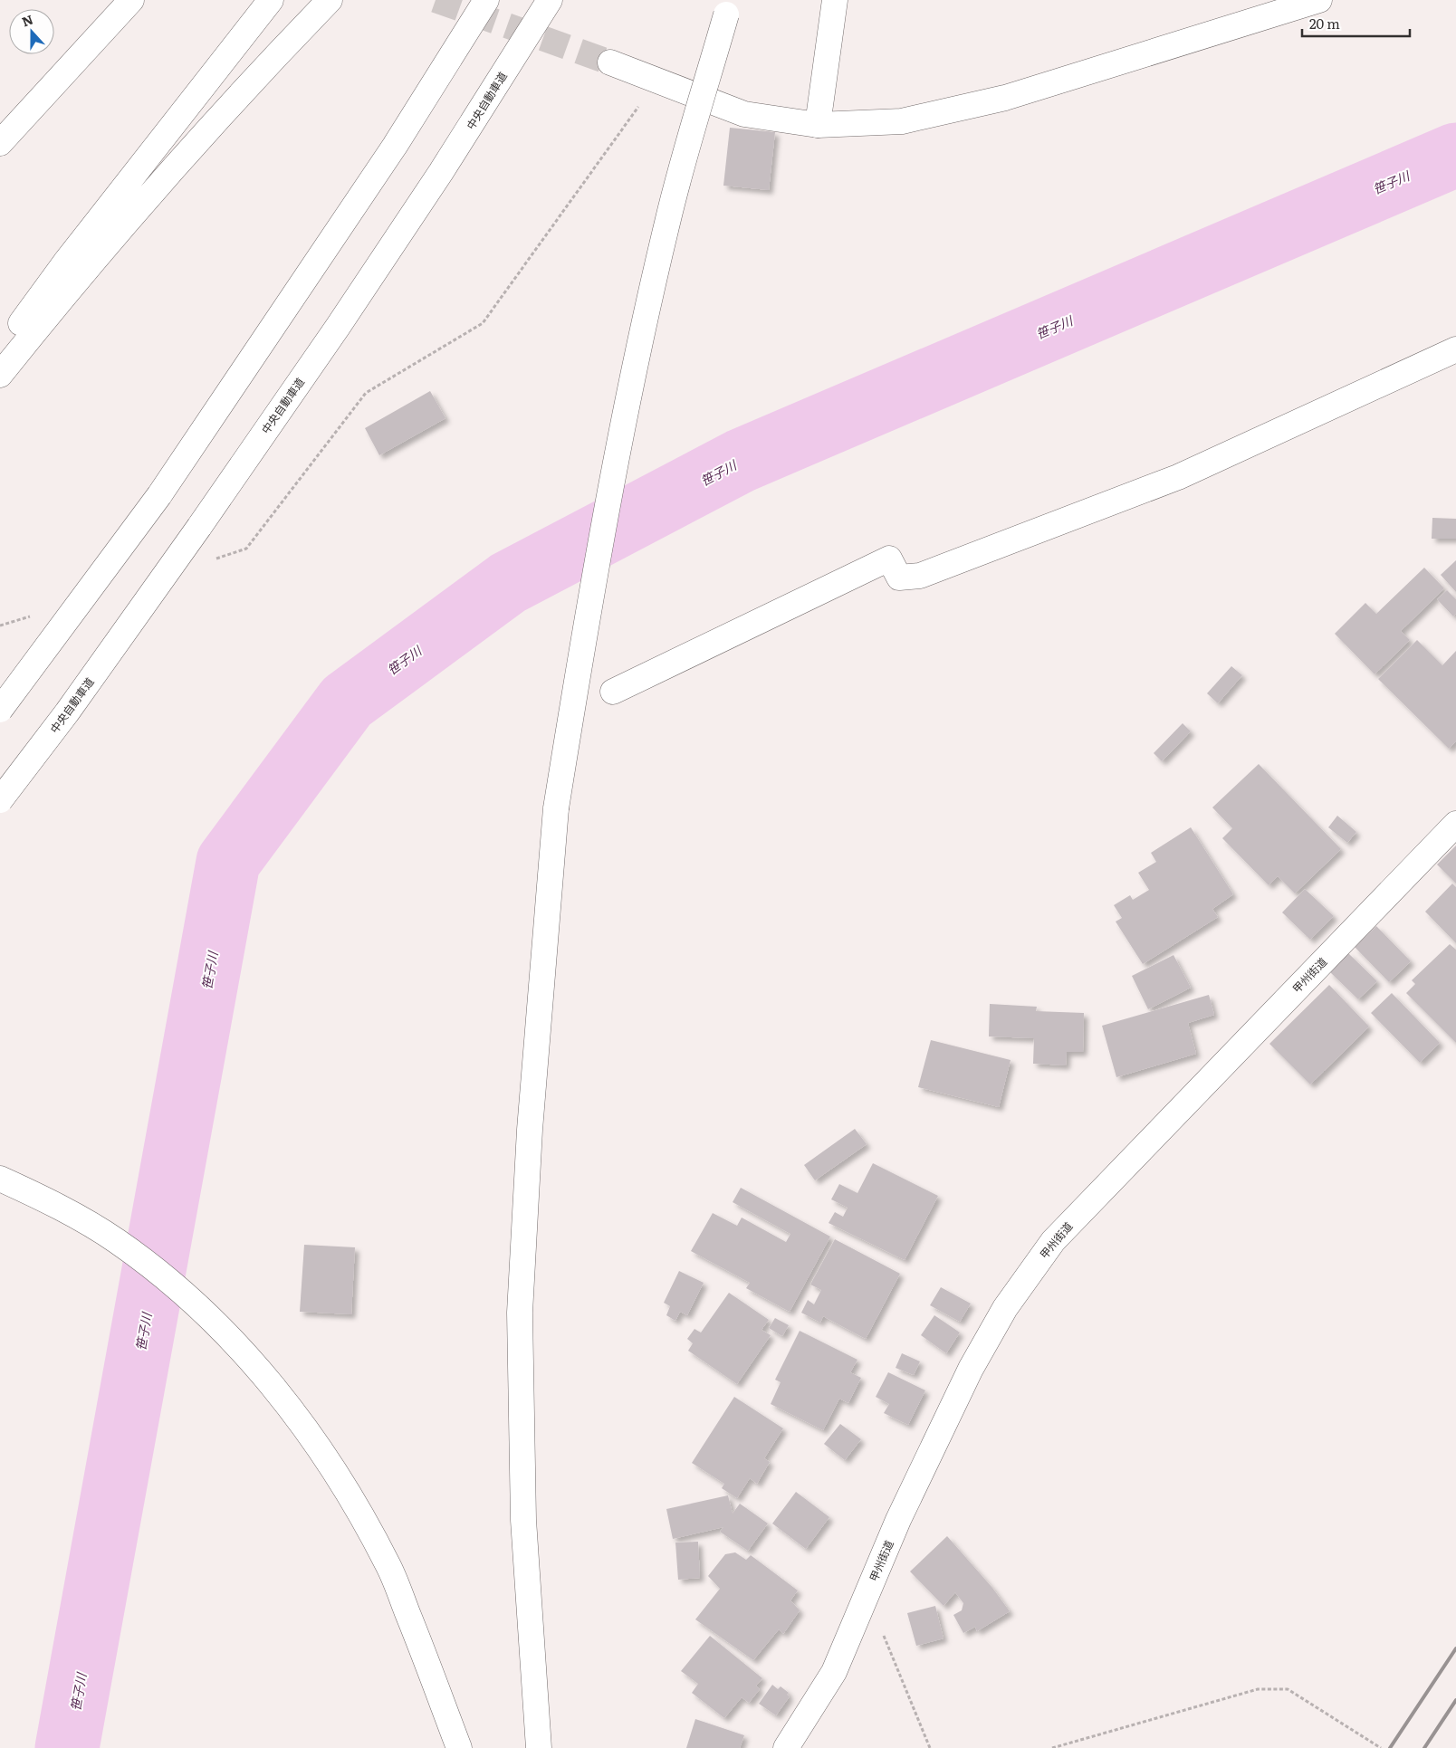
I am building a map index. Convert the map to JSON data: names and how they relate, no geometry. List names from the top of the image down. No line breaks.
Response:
{"streets":{"main road":["中央自動車道","甲州街道"]},"water":["笹子川"],"scale_bar":"20 m","north":"top"}
